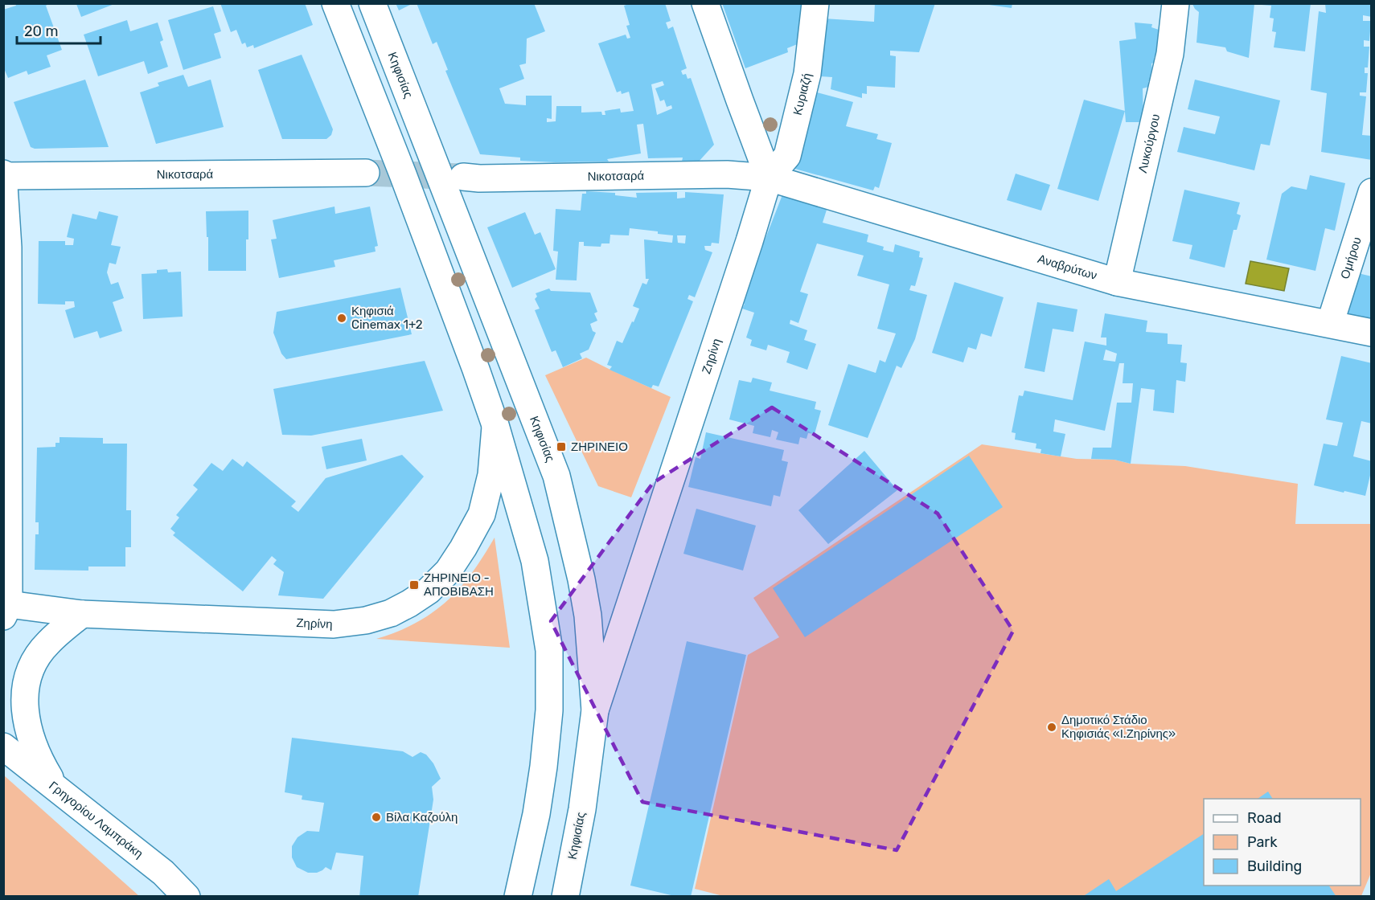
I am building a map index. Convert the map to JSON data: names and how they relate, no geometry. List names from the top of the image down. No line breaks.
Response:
{"streets":{"street":["Κηφισίας","Κυριαζή","Λυκούργου","Νικοτσαρά","Ομήρου","Αναβρύτων","Ζηρίνη","Γρηγορίου Λαμπράκη"]},"crossings":[["Κηφισίας","Ζηρίνη"],["Κυριαζή","Νικοτσαρά"],["Κυριαζή","Αναβρύτων"],["Κυριαζή","Ζηρίνη"],["Λυκούργου","Αναβρύτων"],["Νικοτσαρά","Αναβρύτων"],["Νικοτσαρά","Ζηρίνη"],["Ομήρου","Αναβρύτων"],["Αναβρύτων","Ζηρίνη"]],"places":{"other":["Κηφισιά Cinemax 1+2","Δημοτικό Στάδιο Κηφισιάς «Ι.Ζηρίνης»","Βίλα Καζούλη"],"transit":["ΖΗΡΙΝΕΙΟ","ΖΗΡΙΝΕΙΟ - ΑΠΟΒΙΒΑΣΗ"]},"legend":["Road","Park","Building"],"scale_bar":"20 m"}
